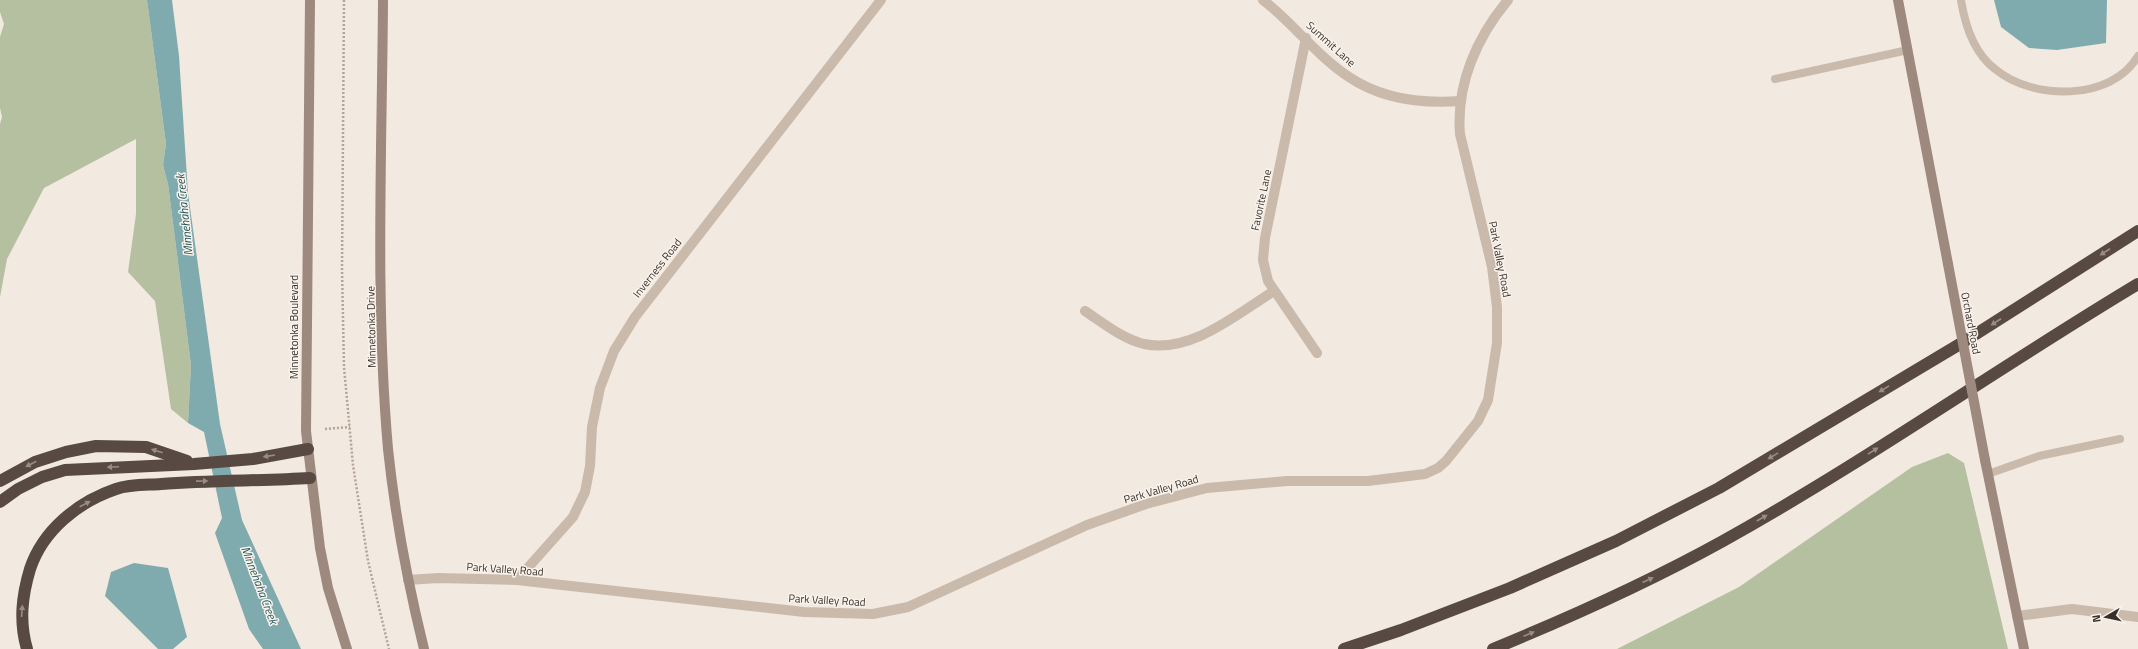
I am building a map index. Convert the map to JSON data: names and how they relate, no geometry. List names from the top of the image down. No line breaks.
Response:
{"streets":{"street":["Summit Lane","Favorite Lane","Park Valley Road","Inverness Road","Orchard Road","Minnetonka Boulevard","Minnetonka Drive"]},"crossings":[["Summit Lane","Favorite Lane"],["Summit Lane","Park Valley Road"],["Park Valley Road","Inverness Road"],["Park Valley Road","Minnetonka Drive"]],"water":["Minnehaha Creek"],"north":"left"}
